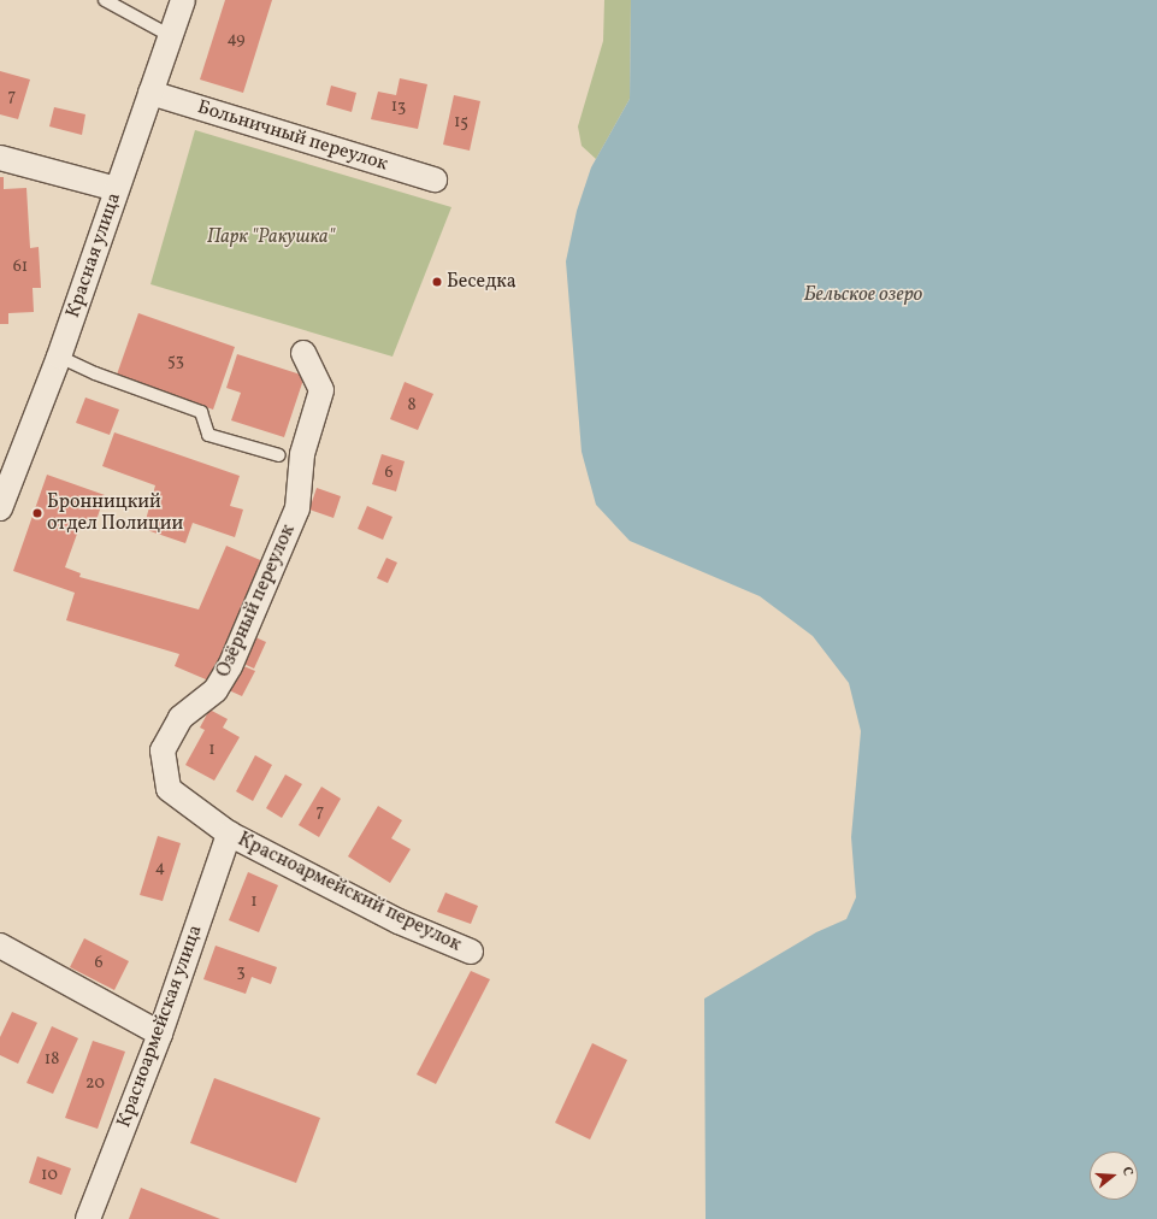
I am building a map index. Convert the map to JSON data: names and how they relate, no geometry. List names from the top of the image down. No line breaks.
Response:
{"streets":{"street":["Больничный переулок","Красная улица","Озёрный переулок","Красноармейский переулок","Красноармейская улица"]},"crossings":[["Больничный переулок","Красная улица"],["Озёрный переулок","Красноармейский переулок"],["Озёрный переулок","Красноармейская улица"],["Красноармейский переулок","Красноармейская улица"]],"water":["Бельское озеро"],"parks":["Парк \"Ракушка\""],"places":["Беседка","Бронницкий отдел Полиции"],"house_numbers":["49","7","13","15","61","53","8","6","1","7","4","1","6","3","18","20","10"],"north":"right"}
